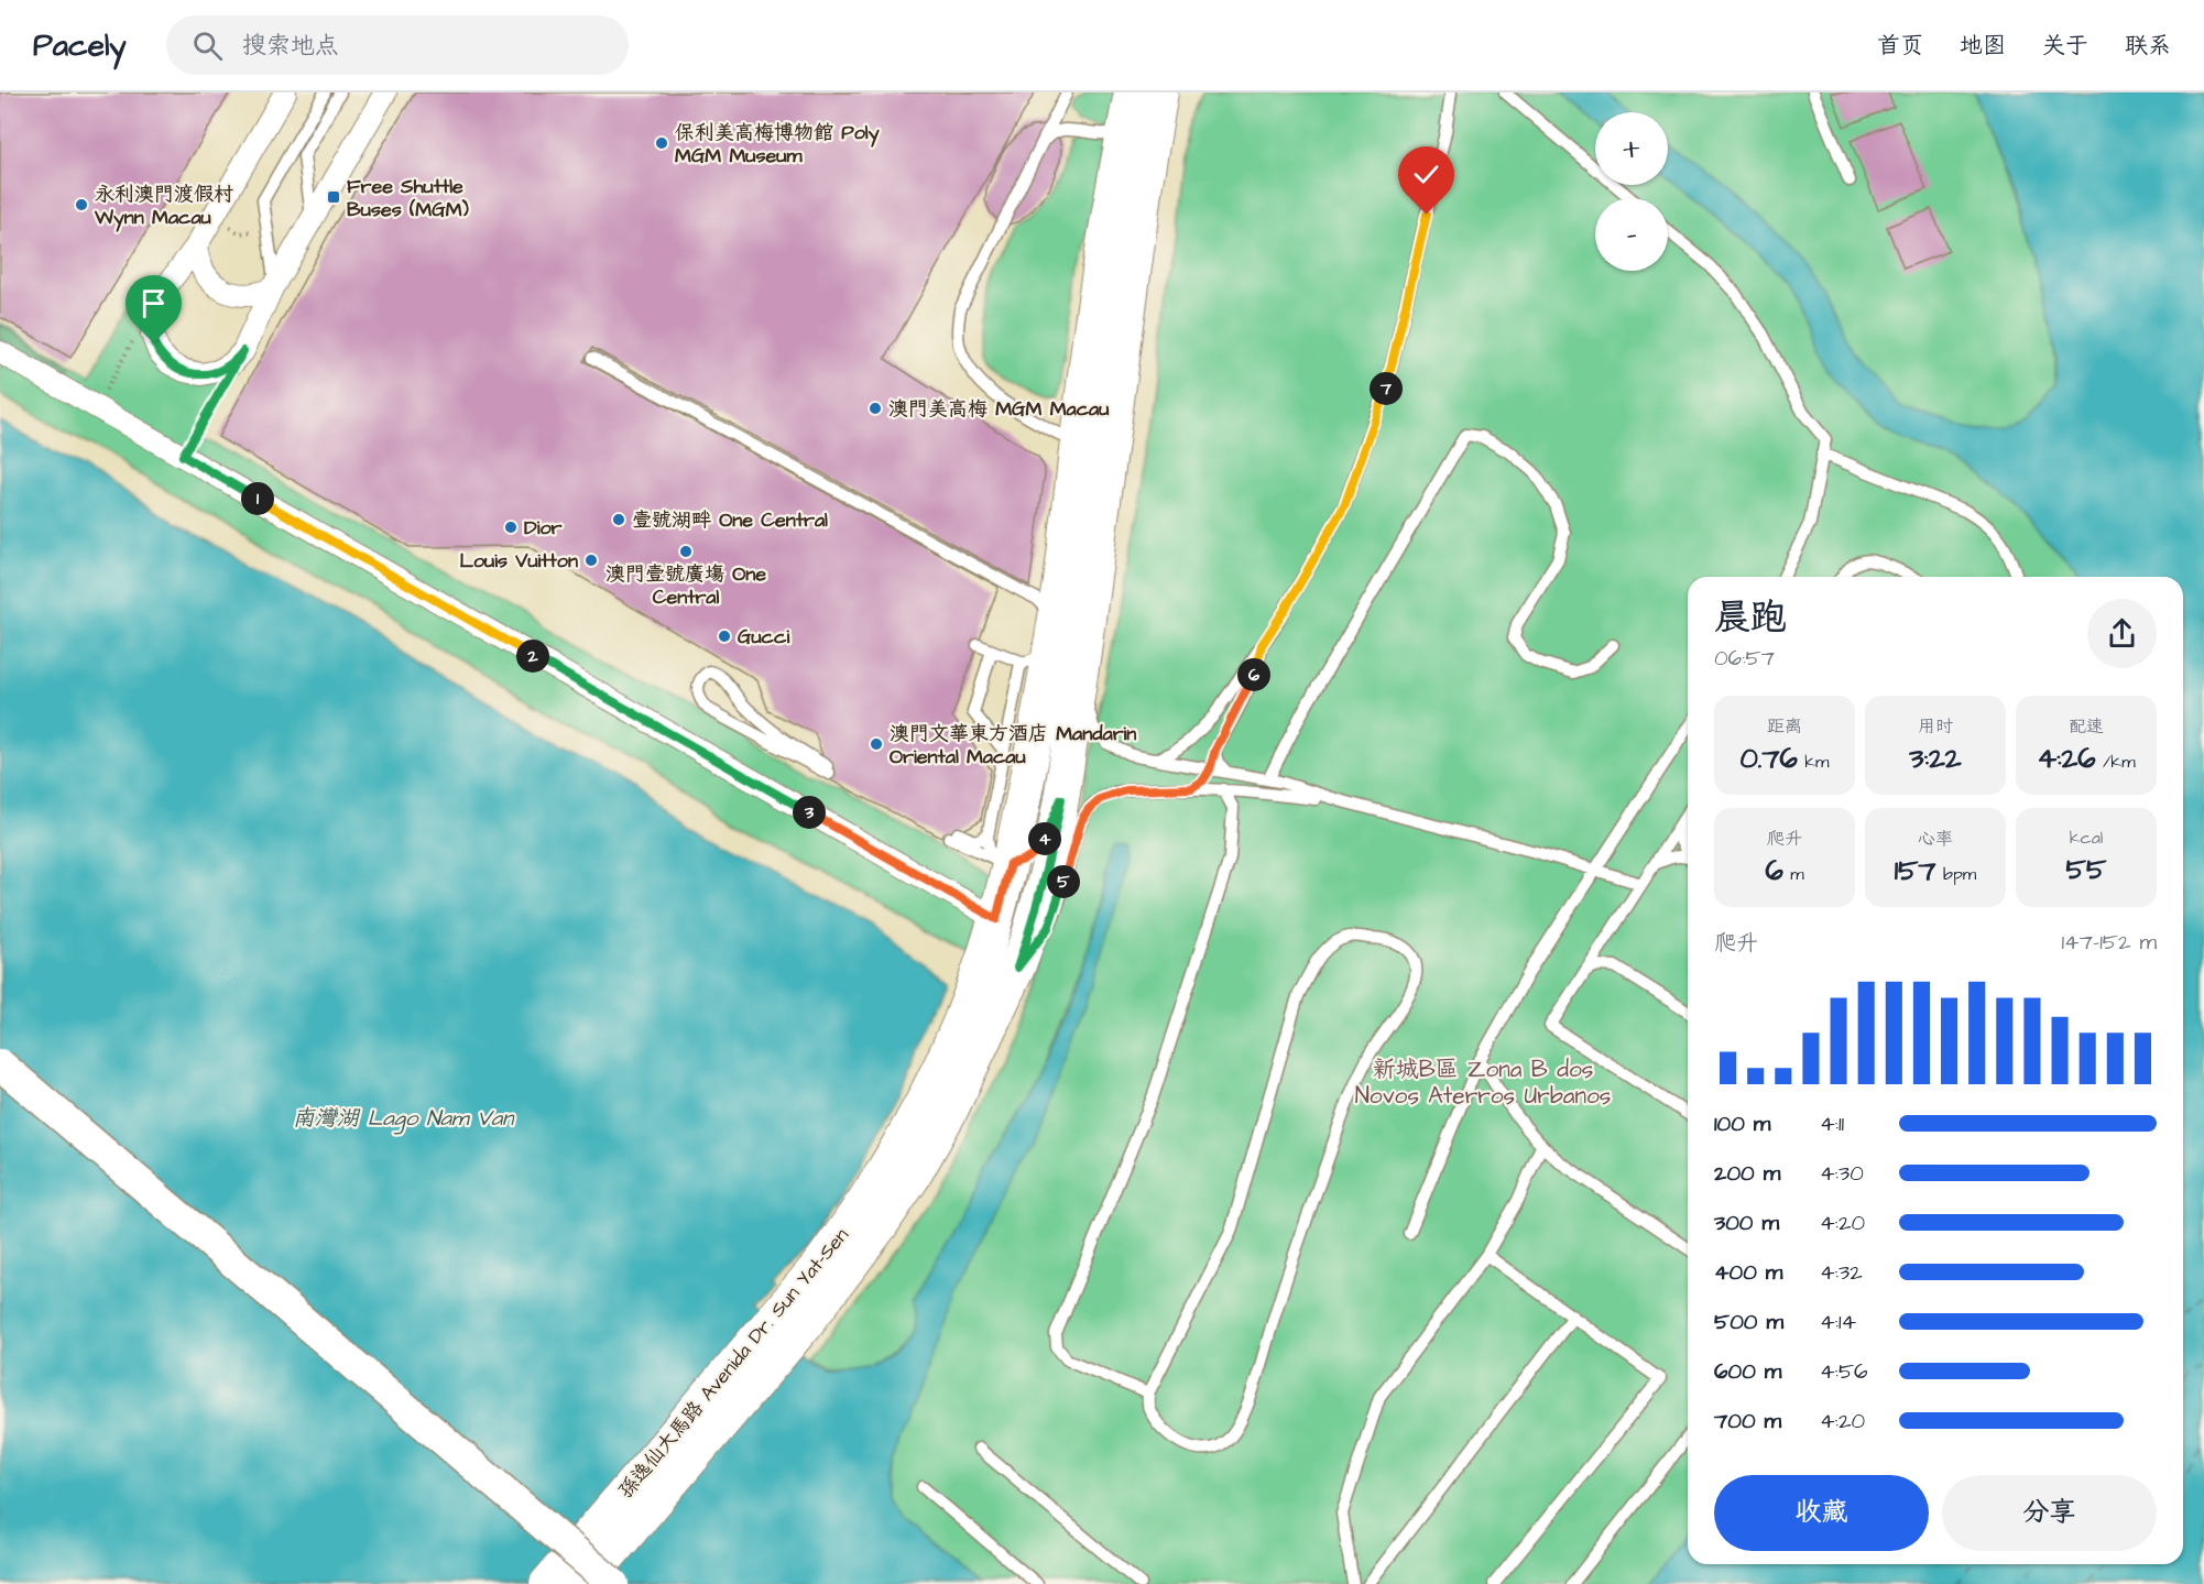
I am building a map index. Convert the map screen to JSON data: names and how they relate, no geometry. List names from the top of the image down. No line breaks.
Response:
{"streets":{"main road":["孫逸仙大馬路 Avenida Dr. Sun Yat-Sen"]},"districts":["新城B區 Zona B dos Novos Aterros Urbanos"],"water":["南灣湖 Lago Nam Van"],"places":{"other":["保利美高梅博物館 Poly MGM Museum","永利澳門渡假村 Wynn Macau","澳門美高梅 MGM Macau","壹號湖畔 One Central","Dior","澳門壹號廣塲 One Central","Louis Vuitton","Gucci","澳門文華東方酒店 Mandarin Oriental Macau"],"transit":["Free Shuttle Buses (MGM)"]},"page":{"header":"Pacely","search":"搜索地点","nav":["首页","地图","关于","联系"],"map_buttons":["+","−"],"pins":["7","1","2","6","3","4","5"],"heading":["晨跑","06:57"],"stats":[["距离","0.76 km"],["用时","3:22"],["配速","4:26 /km"],["爬升","6 m"],["心率","157 bpm"],["kcal","55"]],"chart":["爬升","147–152 m"],"list":[{"name":"100 m","note":"4:11"},{"name":"200 m","note":"4:30"},{"name":"300 m","note":"4:20"},{"name":"400 m","note":"4:32"},{"name":"500 m","note":"4:14"},{"name":"600 m","note":"4:56"},{"name":"700 m","note":"4:20"}],"buttons":["收藏","分享"]}}
